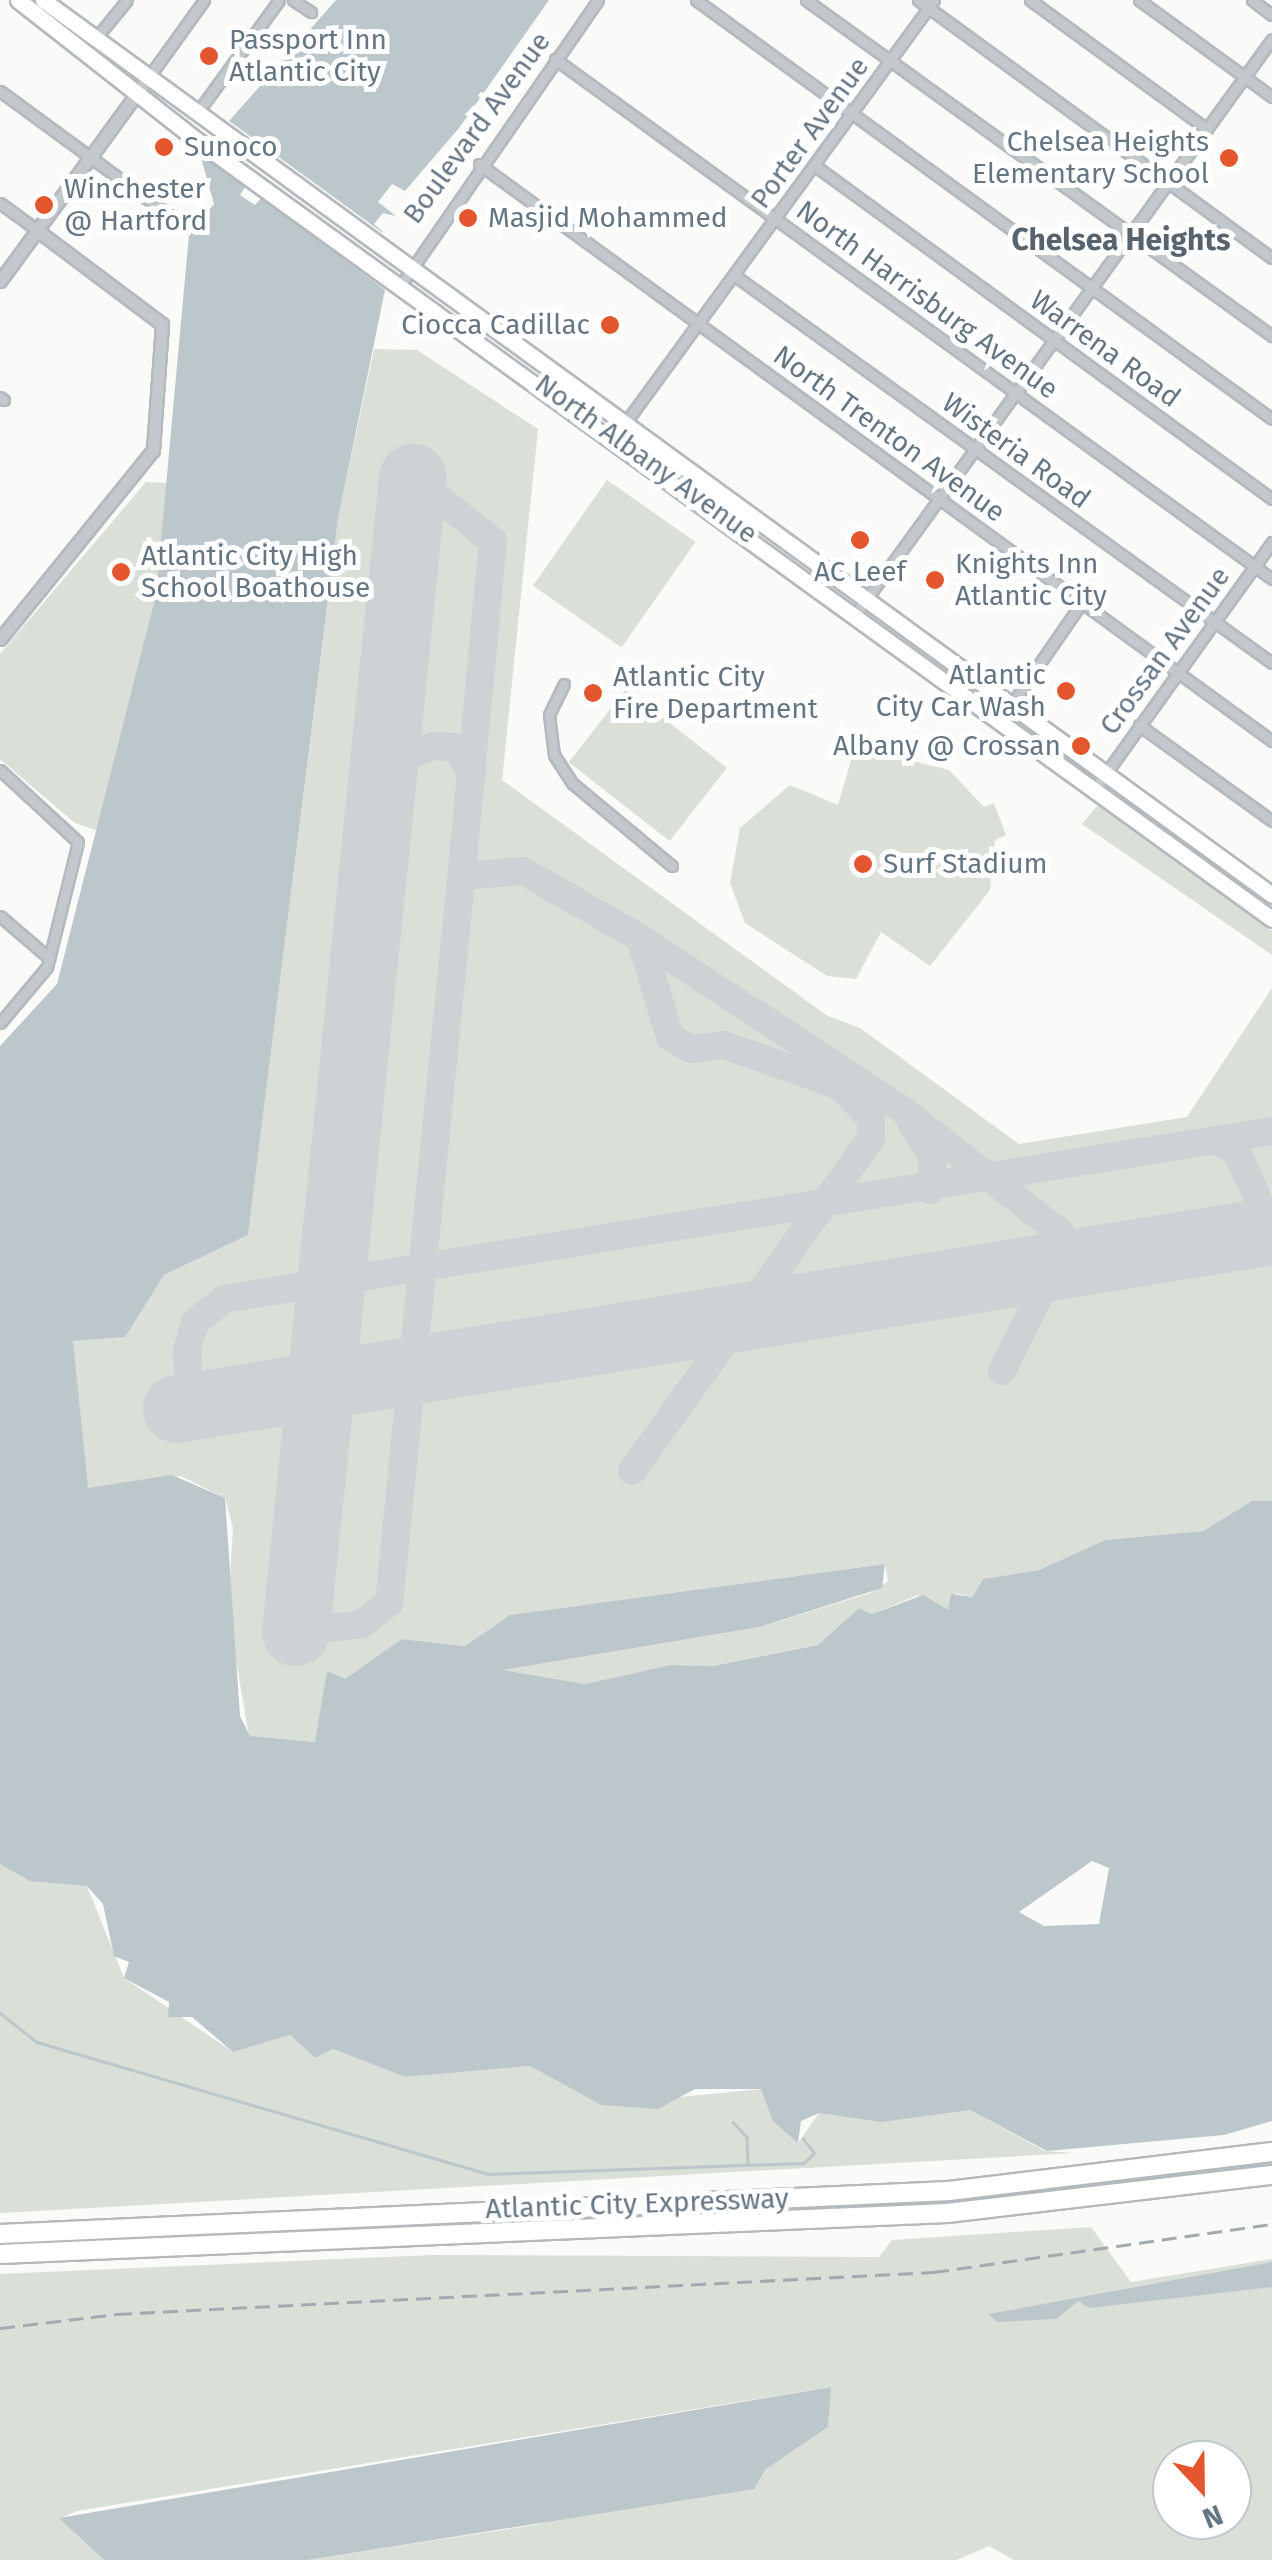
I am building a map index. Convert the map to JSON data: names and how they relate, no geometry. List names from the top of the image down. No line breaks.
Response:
{"streets":{"highway":["North Albany Avenue","Atlantic City Expressway"],"street":["Boulevard Avenue","Porter Avenue","North Harrisburg Avenue","Warrena Road","North Trenton Avenue","Wisteria Road","Crossan Avenue"]},"crossings":[["Boulevard Avenue","North Harrisburg Avenue"],["Boulevard Avenue","North Trenton Avenue"],["Boulevard Avenue","North Albany Avenue"],["Porter Avenue","North Harrisburg Avenue"],["Porter Avenue","Warrena Road"],["Porter Avenue","North Trenton Avenue"],["Porter Avenue","Wisteria Road"],["Porter Avenue","North Albany Avenue"],["North Harrisburg Avenue","Crossan Avenue"],["North Trenton Avenue","Crossan Avenue"],["Wisteria Road","Crossan Avenue"],["North Albany Avenue","Crossan Avenue"]],"districts":["Chelsea Heights"],"places":["Passport Inn Atlantic City","Sunoco","Chelsea Heights Elementary School","Winchester @ Hartford","Masjid Mohammed","Ciocca Cadillac","AC Leef","Atlantic City High School Boathouse","Knights Inn Atlantic City","Atlantic City Car Wash","Atlantic City Fire Department","Albany @ Crossan","Surf Stadium"],"north":"bottom"}
